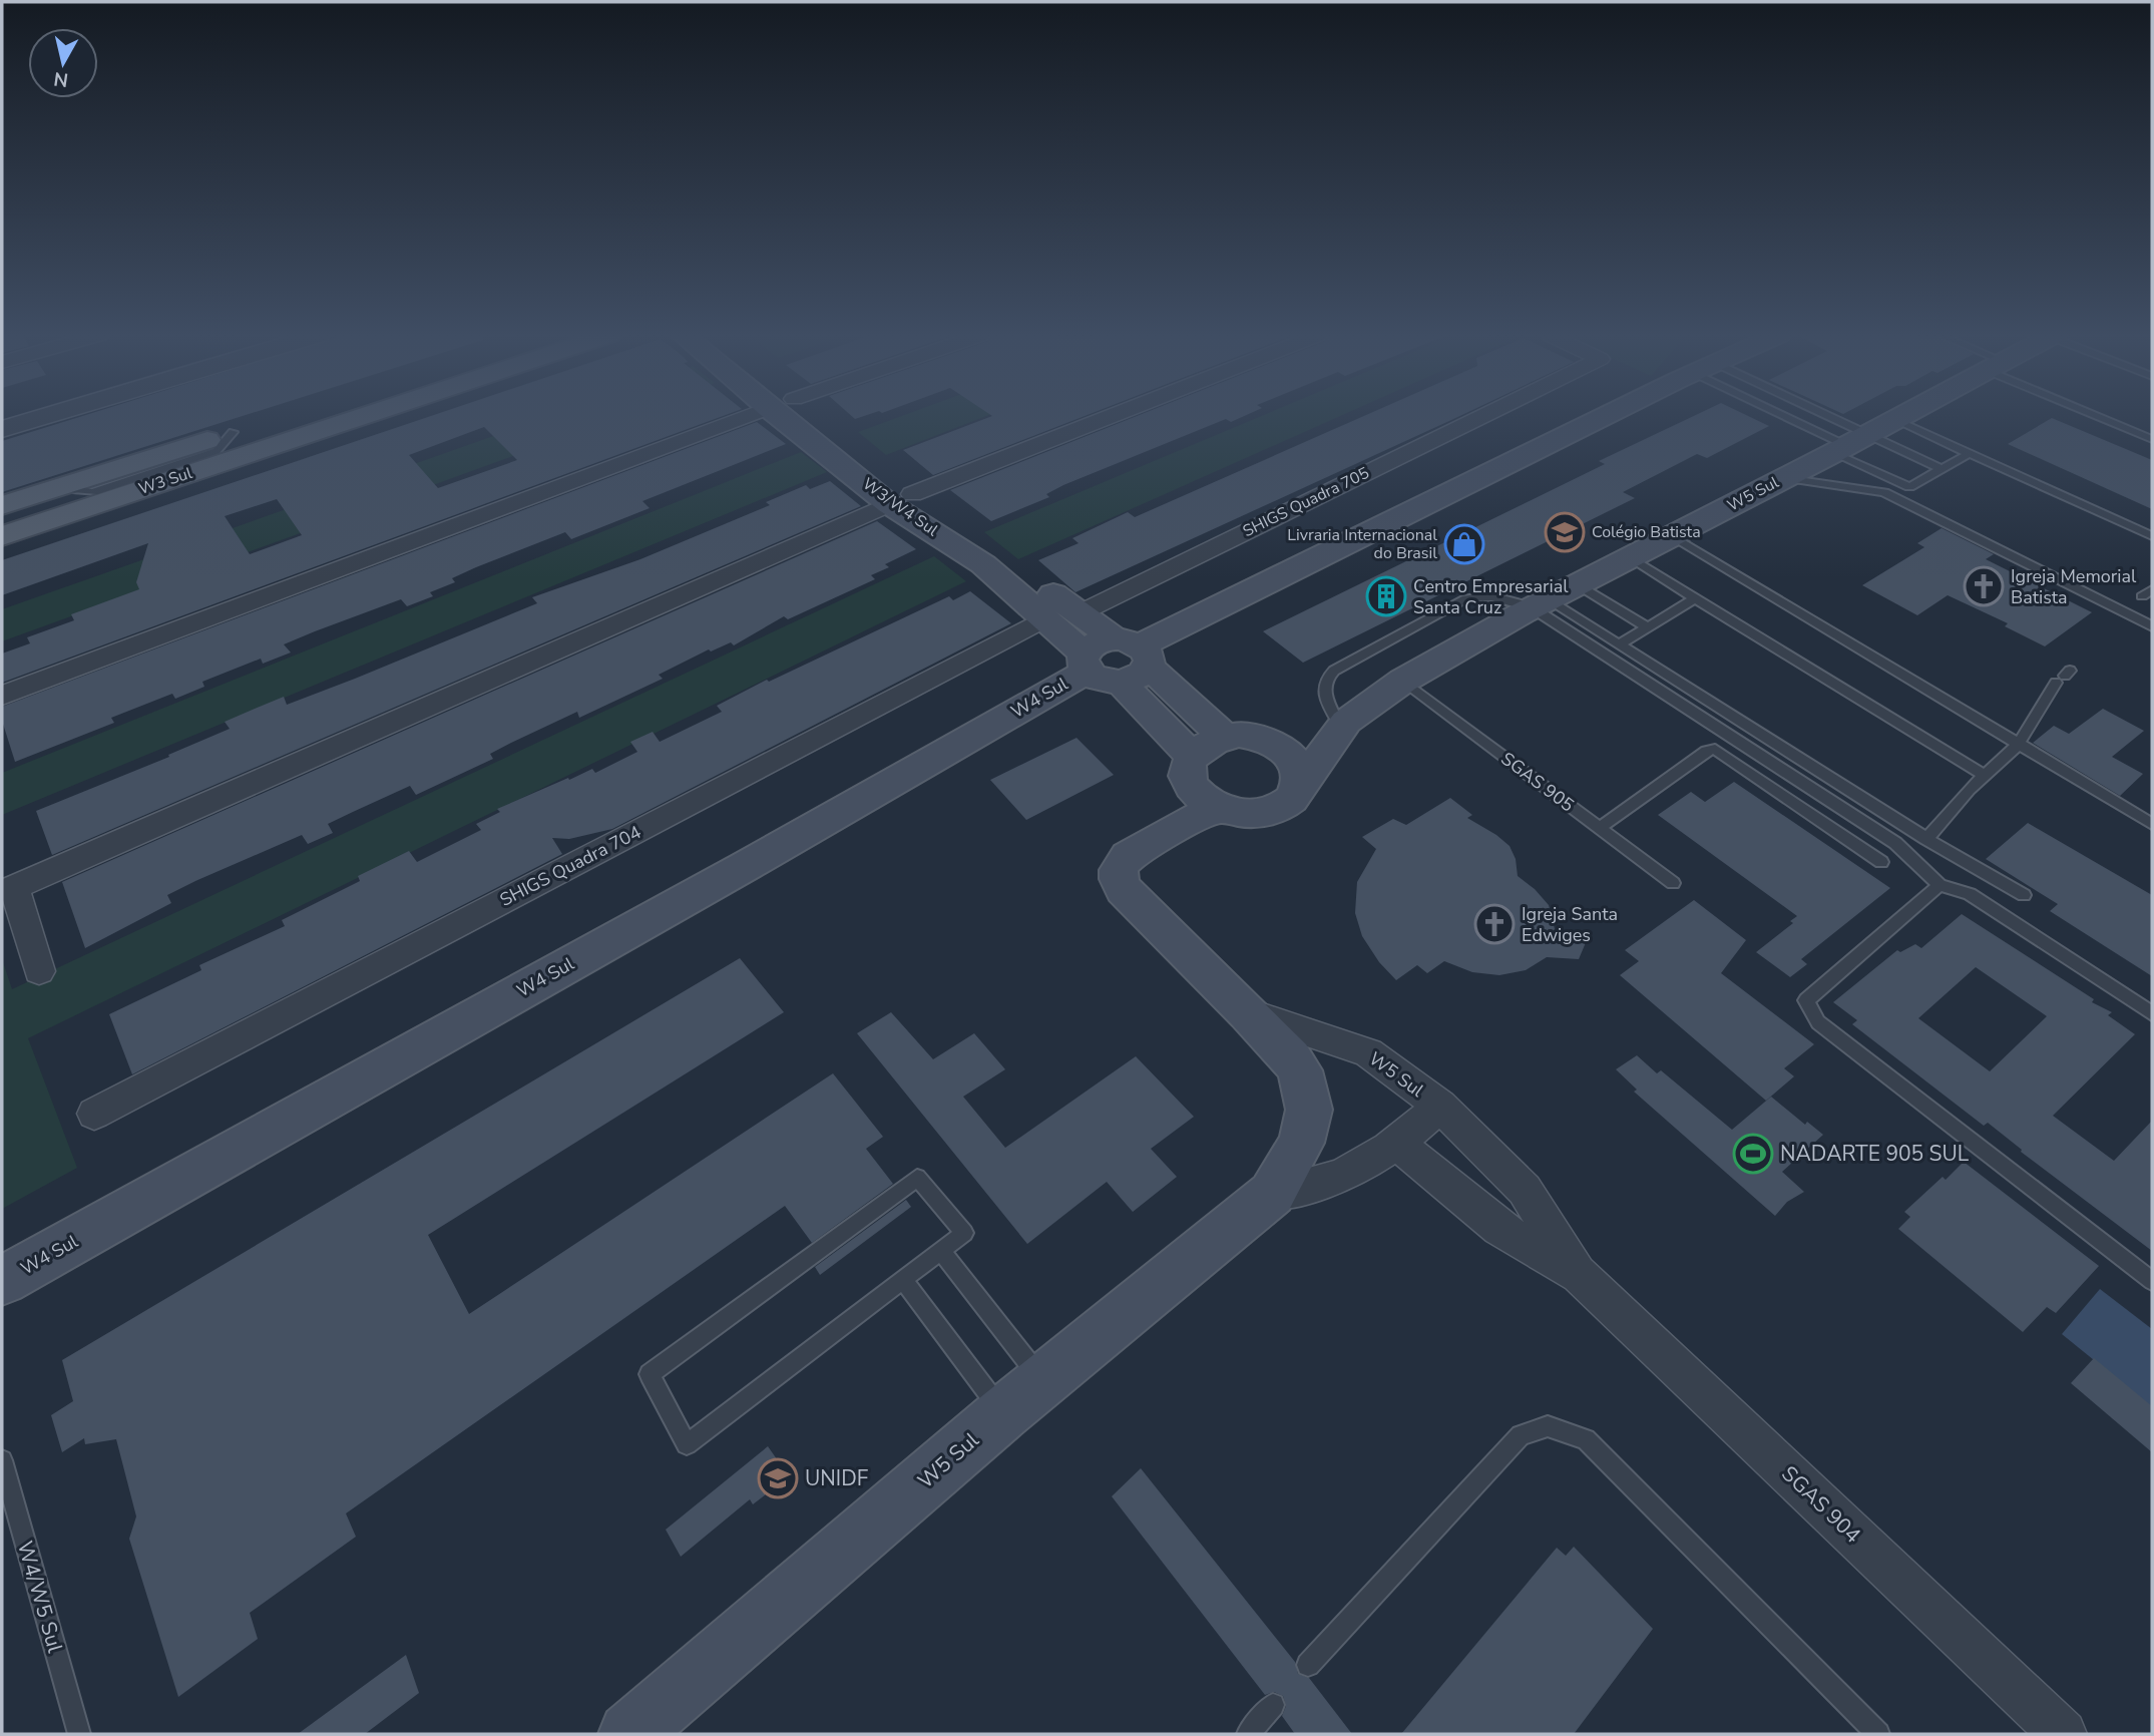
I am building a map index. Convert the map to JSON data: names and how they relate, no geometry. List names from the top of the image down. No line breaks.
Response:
{"streets":{"main road":["W3 Sul","W5 Sul","W3/W4 Sul","W4 Sul"],"street":["SHIGS Quadra 705","SHIGS Quadra 704","SGAS 904"],"lane":["SGAS 905","W4/W5 Sul"]},"crossings":[["W5 Sul","SGAS 905"],["W5 Sul","SGAS 904"],["SHIGS Quadra 705","W3/W4 Sul"],["W3/W4 Sul","W4 Sul"],["W3/W4 Sul","SHIGS Quadra 704"]],"places":{"school or university":["Colégio Batista","UNIDF"],"shop":["Livraria Internacional do Brasil"],"church":["Igreja Memorial Batista","Igreja Santa Edwiges"],"building":["Centro Empresarial Santa Cruz"],"sports":["NADARTE 905 SUL"]},"north":"bottom"}
